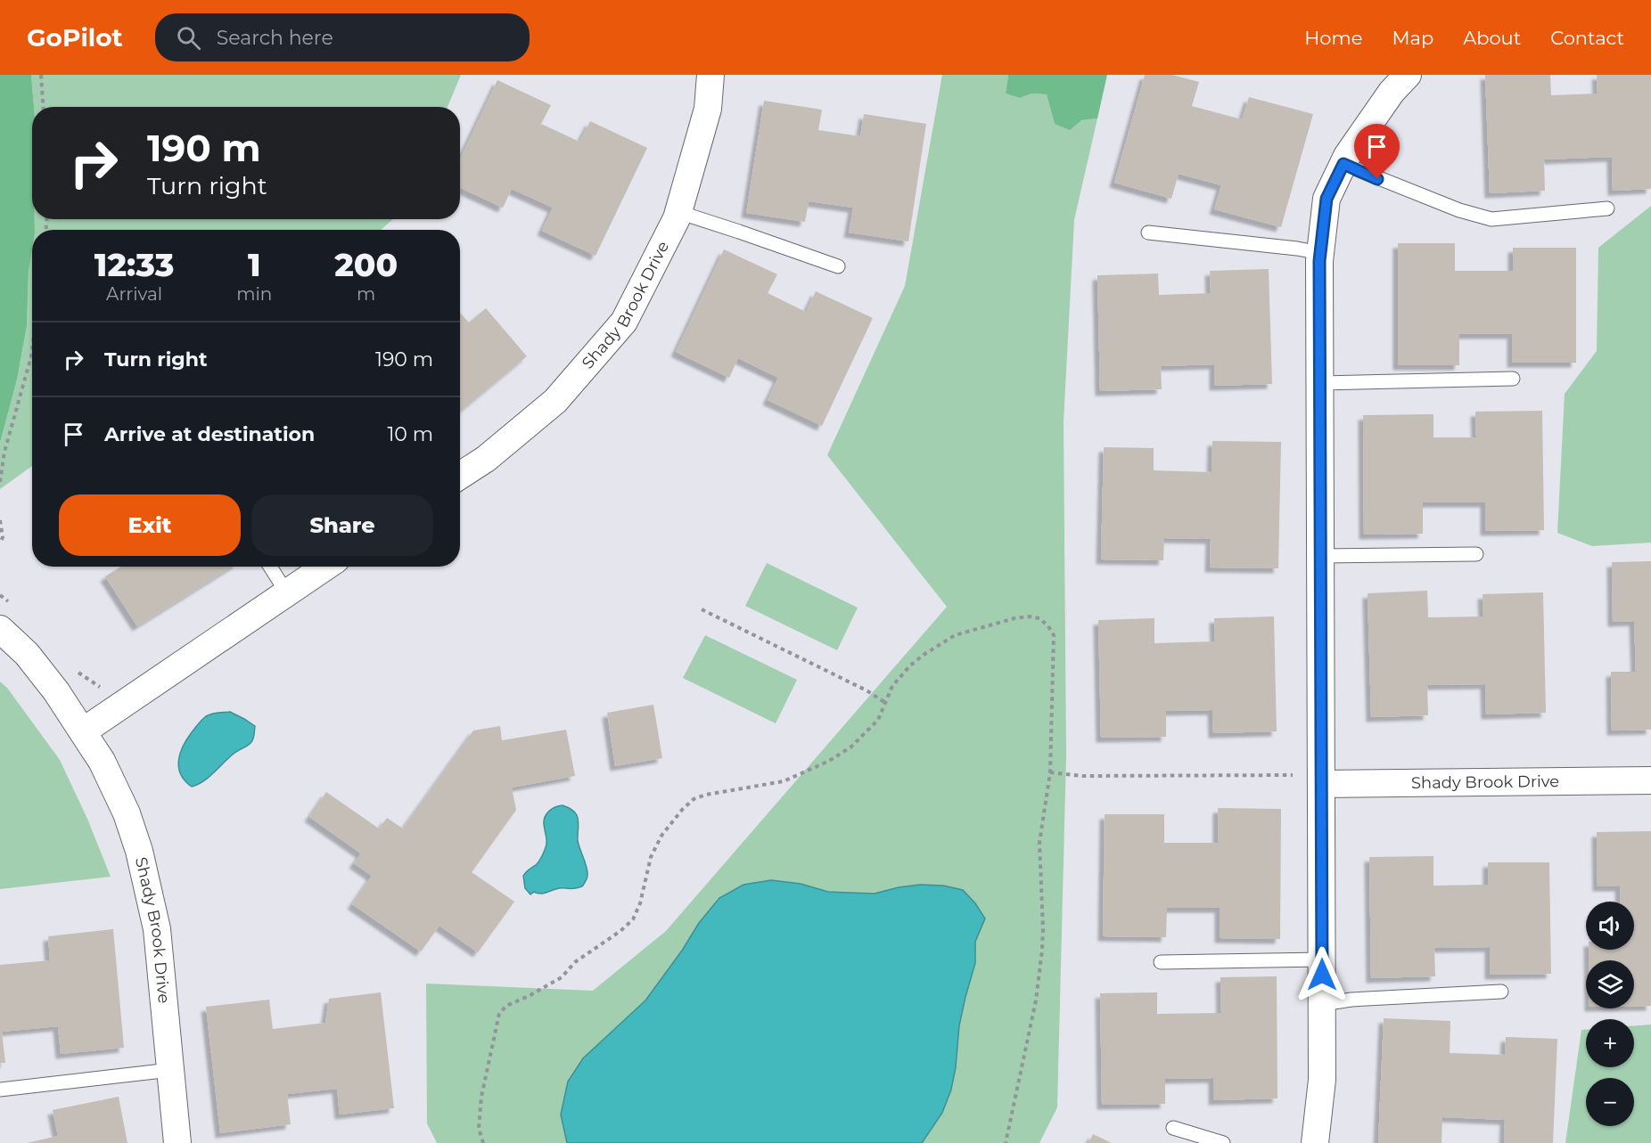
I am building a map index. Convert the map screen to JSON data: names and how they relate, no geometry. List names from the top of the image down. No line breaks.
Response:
{"streets":{"street":["Shady Brook Drive"]},"page":{"header":"GoPilot","search":"Search here","nav":["Home","Map","About","Contact"],"turn":["190 m","Turn right"],"eta":["12:33","Arrival","1","min","200","m"],"list":[{"name":"Turn right","value":"190 m"},{"name":"Arrive at destination","value":"10 m"}],"buttons":["Exit","Share"],"map_buttons":["+","−"]}}
